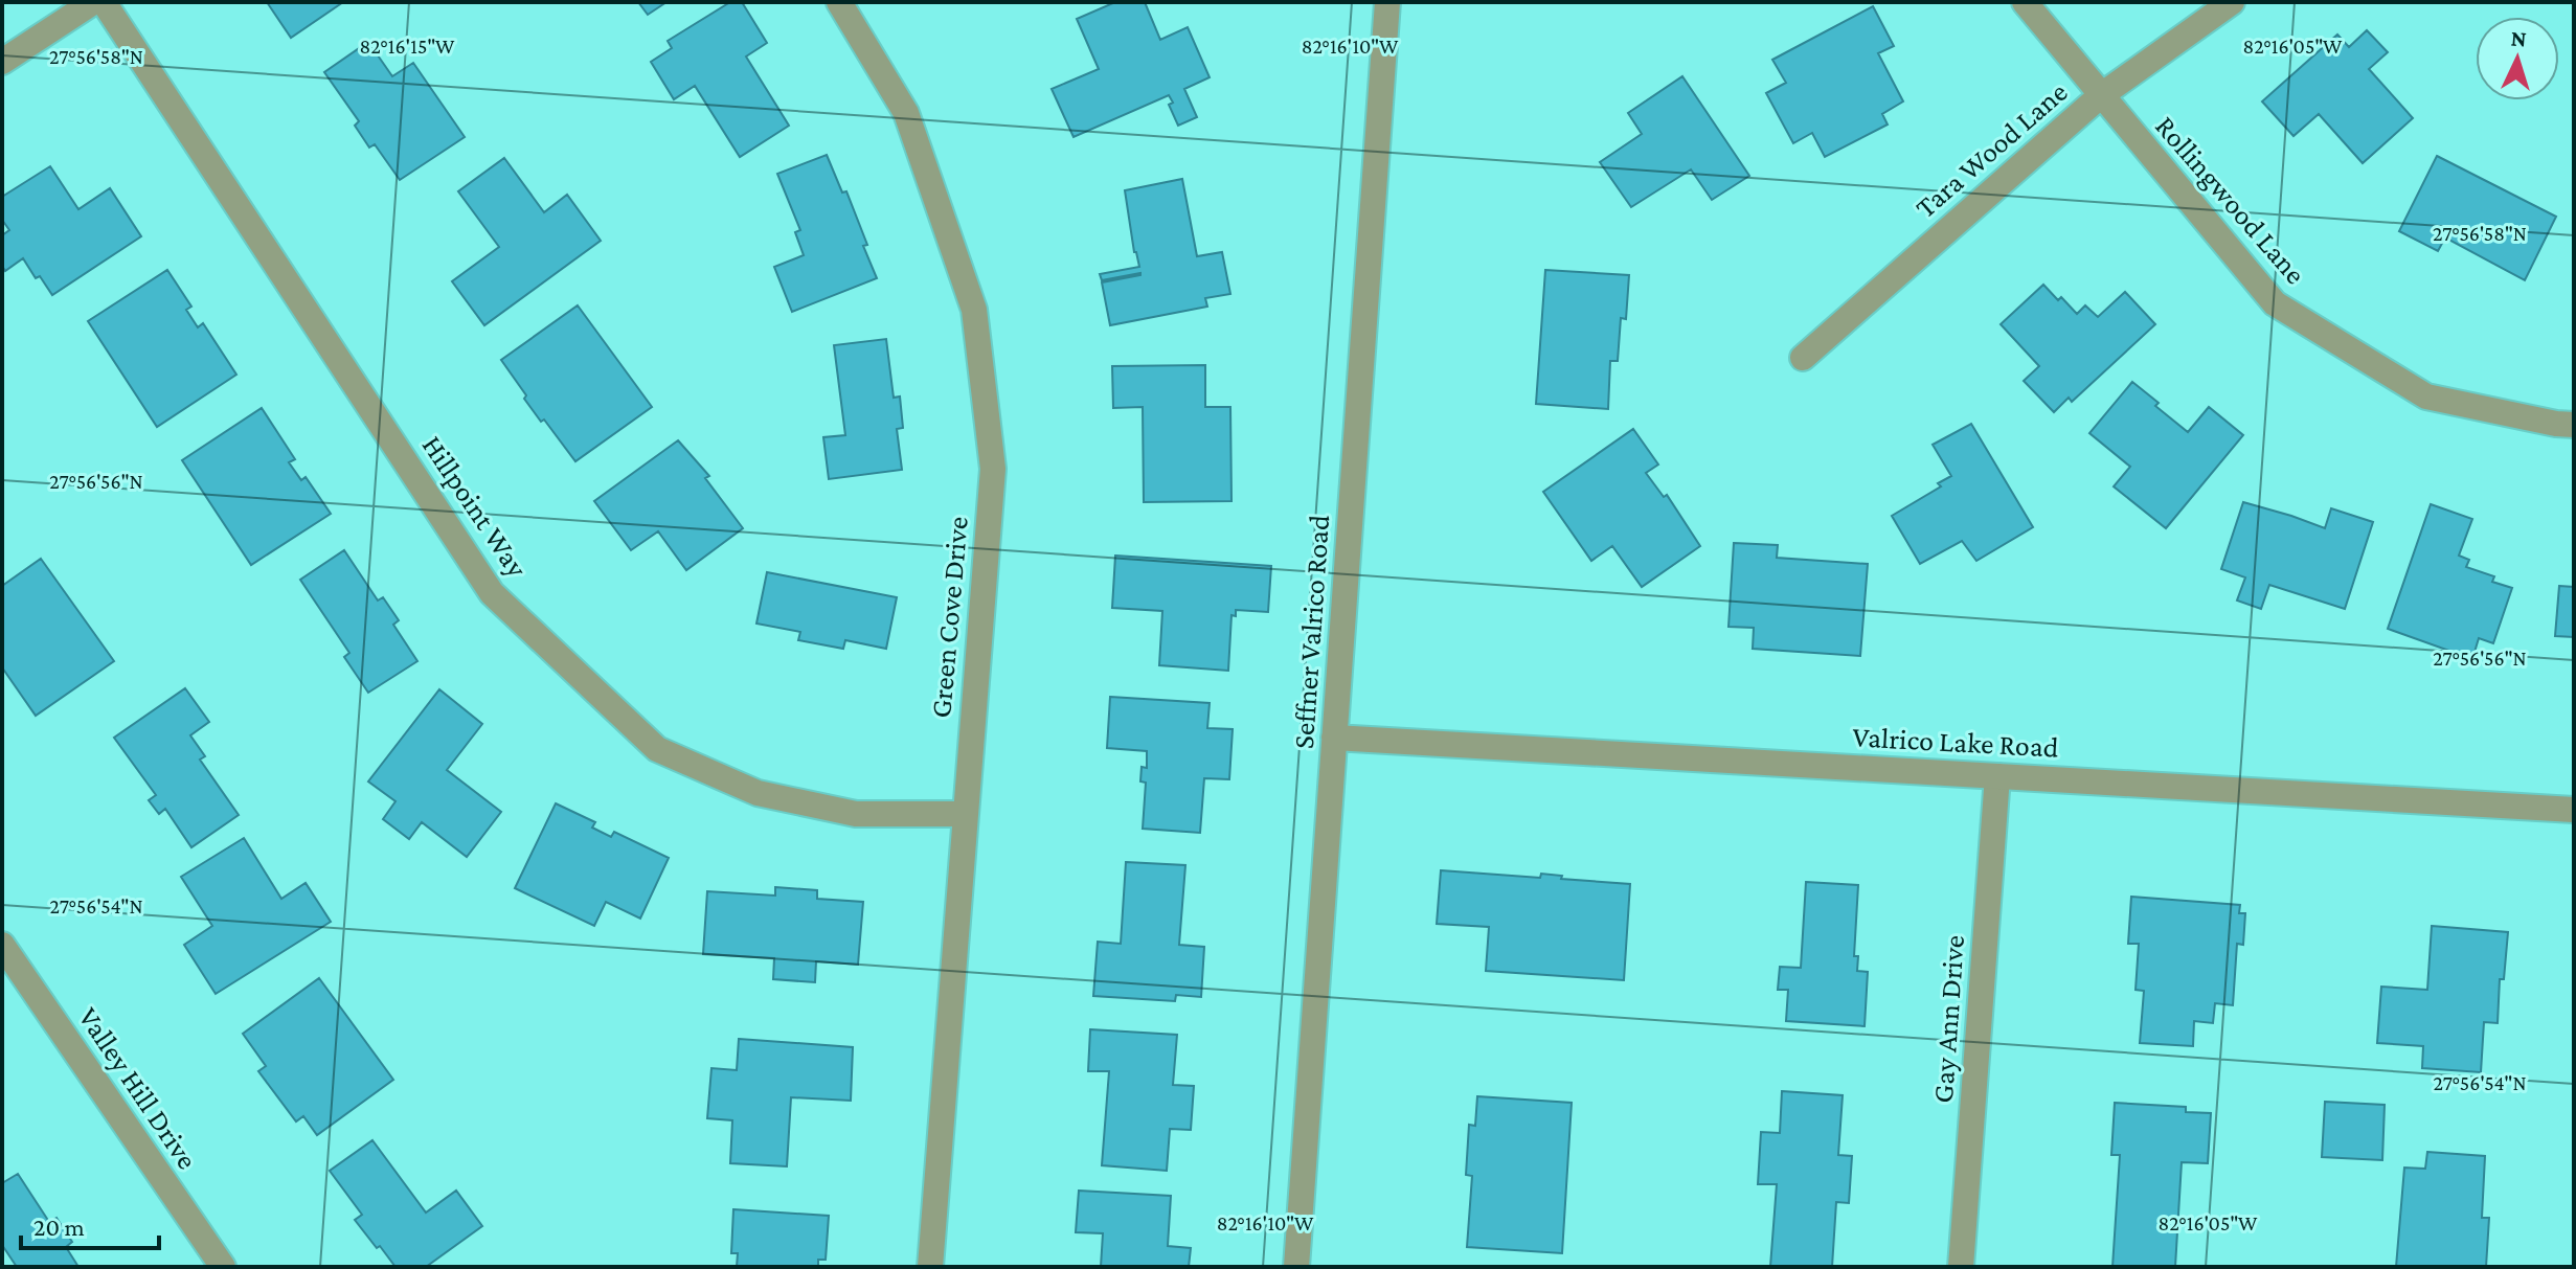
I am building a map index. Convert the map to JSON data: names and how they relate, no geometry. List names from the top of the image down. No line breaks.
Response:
{"streets":{"street":["Tara Wood Lane","Rollingwood Lane","Hillpoint Way","Green Cove Drive","Seffner Valrico Road","Valrico Lake Road","Gay Ann Drive","Valley Hill Drive"]},"crossings":[["Tara Wood Lane","Rollingwood Lane"],["Hillpoint Way","Green Cove Drive"],["Seffner Valrico Road","Valrico Lake Road"],["Valrico Lake Road","Gay Ann Drive"]],"scale_bar":"20 m","north":"top","coordinates":["82°16'15\"W","82°16'10\"W","82°16'05\"W","27°56'58\"N","27°56'56\"N","27°56'54\"N"]}
